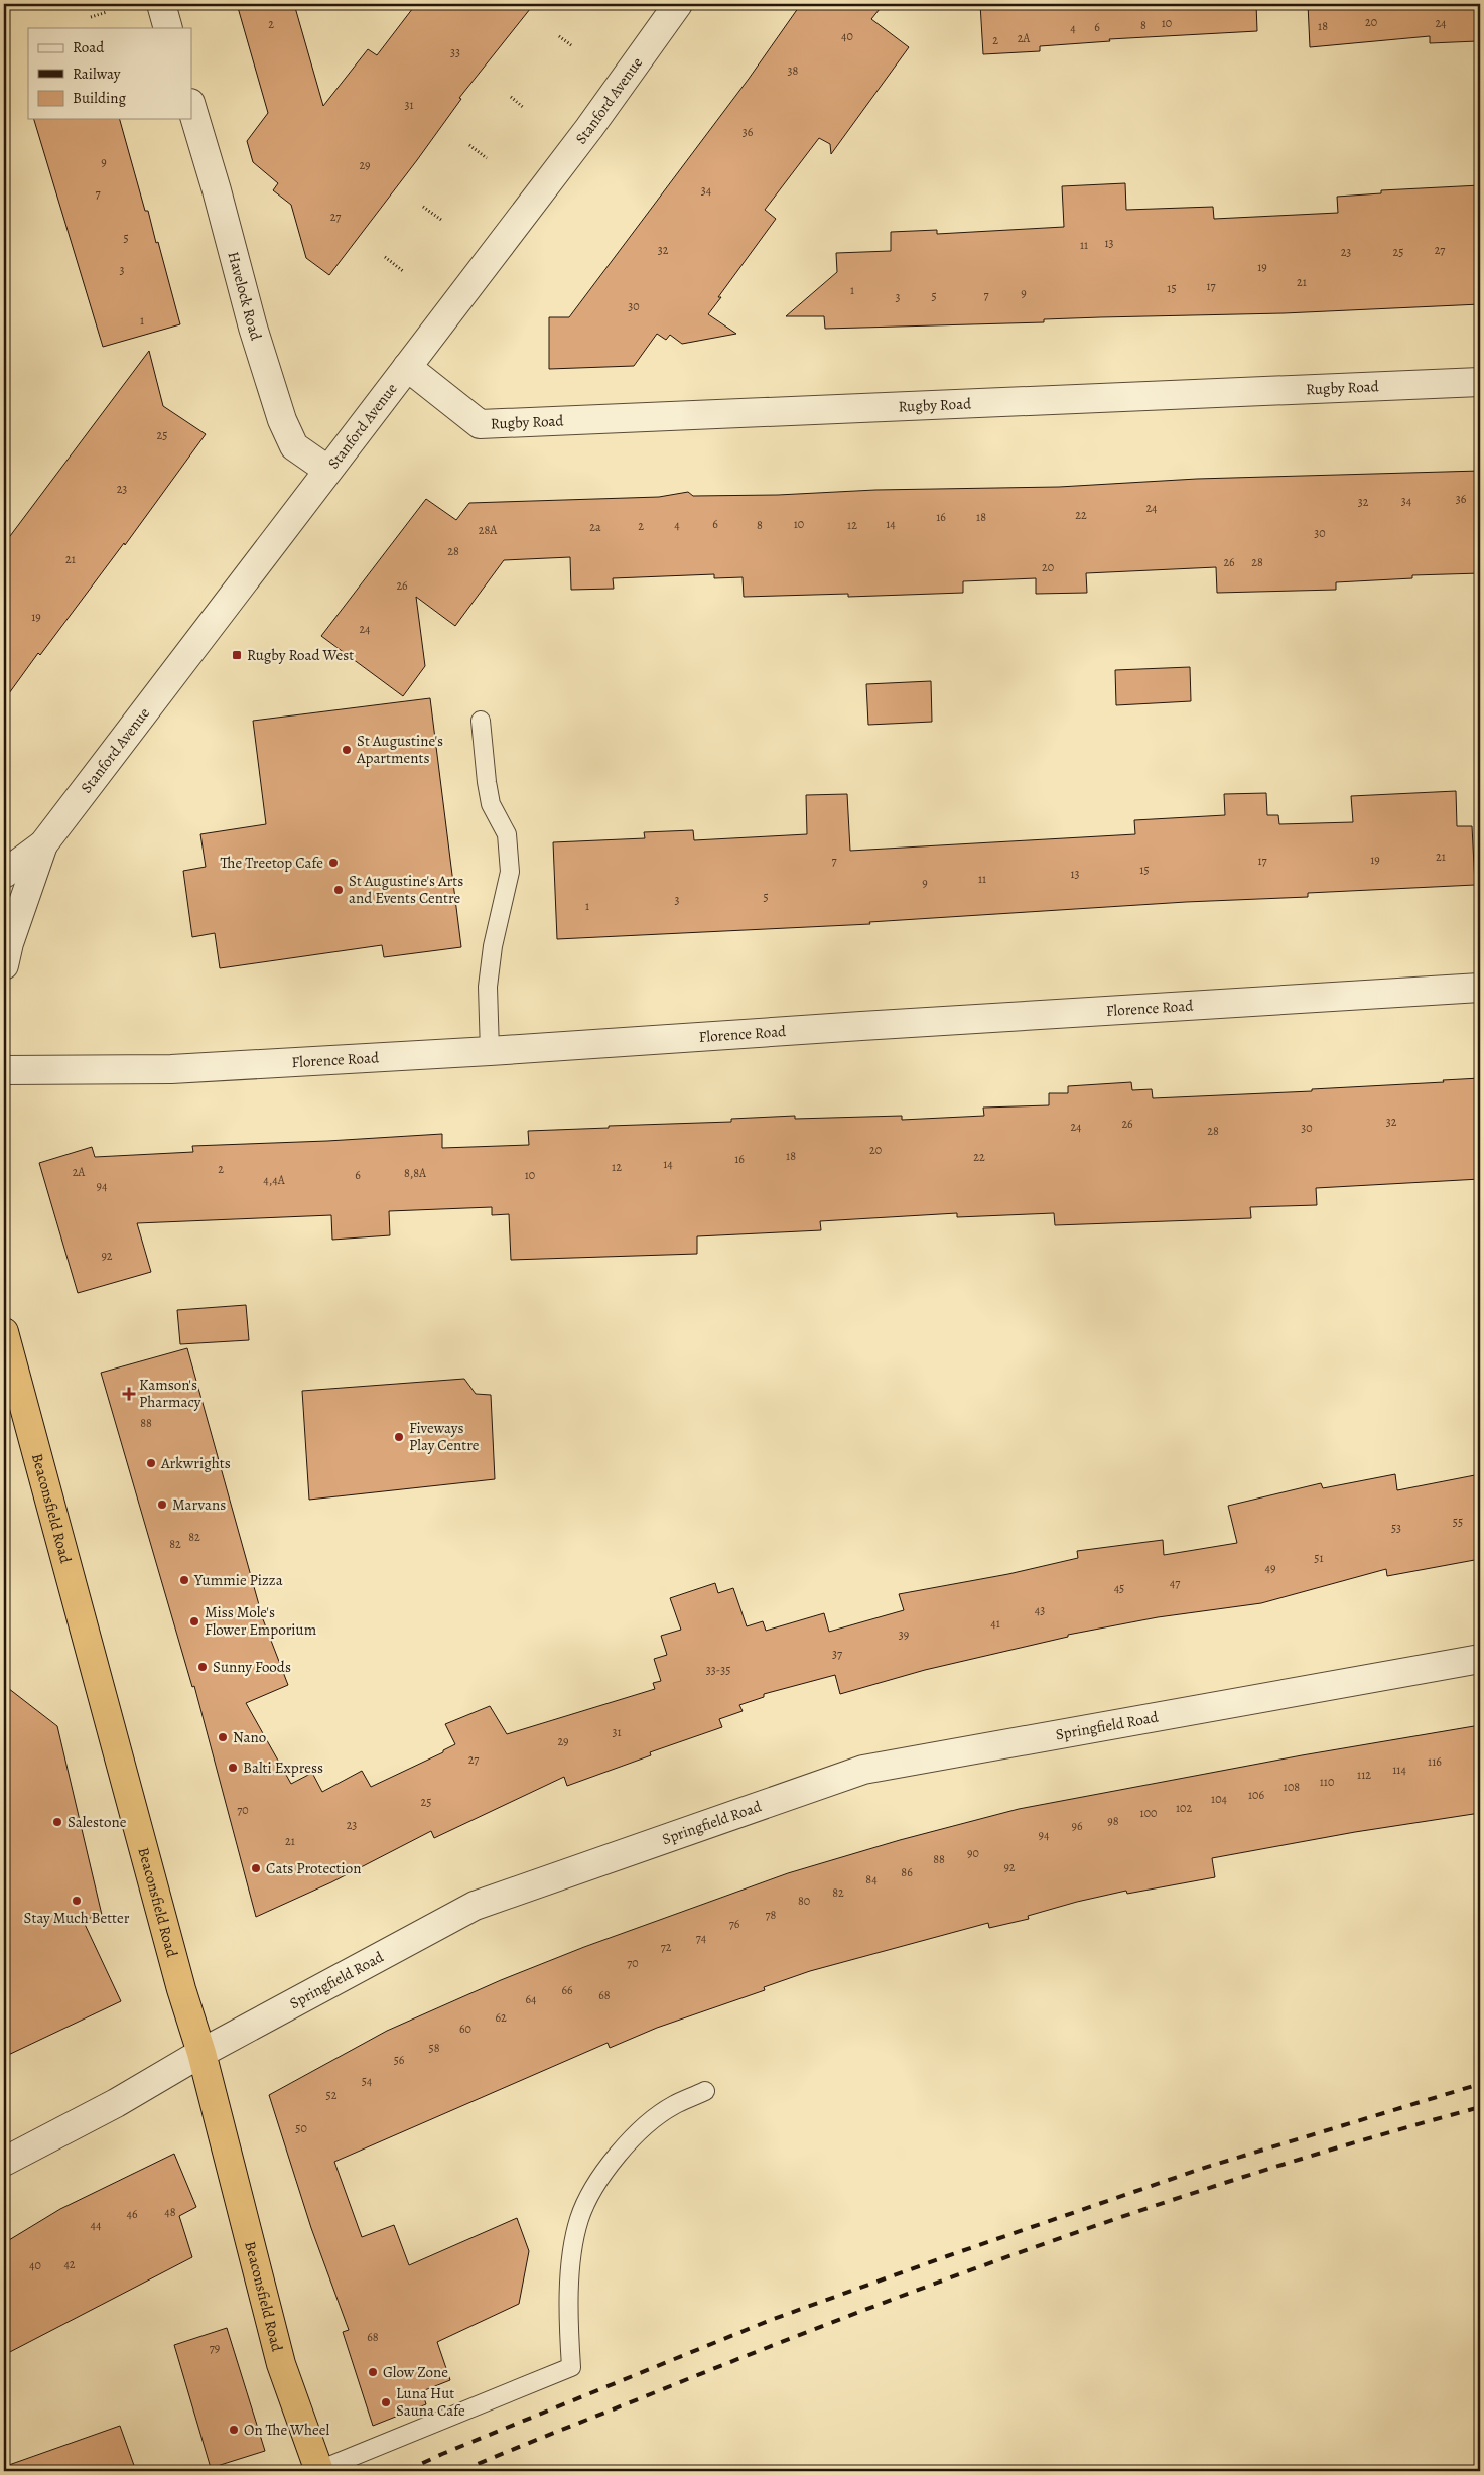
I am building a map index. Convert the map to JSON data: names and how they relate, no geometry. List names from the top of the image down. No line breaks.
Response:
{"streets":{"highway":["Beaconsfield Road"],"street":["Stanford Avenue","Havelock Road","Rugby Road","Florence Road","Springfield Road"]},"crossings":[["Stanford Avenue","Havelock Road"],["Stanford Avenue","Rugby Road"],["Beaconsfield Road","Springfield Road"]],"places":{"transit":["Rugby Road West"],"other":["St Augustine's Apartments","The Treetop Cafe","St Augustine's Arts and Events Centre","Fiveways Play Centre","Arkwrights","Marvans","Yummie Pizza","Miss Mole's Flower Emporium","Sunny Foods","Nano","Balti Express","Salestone","Cats Protection","Stay Much Better","Glow Zone","Luna Hut Sauna Cafe","On The Wheel"],"health":["Kamson's Pharmacy"]},"house_numbers":["20","10","24","2","8","18","6","4","40","2A","2","33","38","31","36","9","29","34","7","27","5","13","11","32","27","23","25","19","3","21","17","15","1","9","7","5","3","30","1","25","23","36","34","32","24","22","16","18","6","10","14","4","8","12","2","2a","28A","30","28","21","26","28","20","26","19","24","21","19","7","17","15","13","11","9","5","3","1","32","26","24","30","28","20","18","22","16","14","12","2","2A","8,8A","6","10","4,4A","94","92","88","55","53","82","82","51","49","47","45","43","41","39","37","33-35","31","29","27","116","114","112","110","108","106","104","25","102","70","100","98","23","96","94","21","90","88","92","86","84","82","80","78","76","74","72","70","66","68","64","62","60","58","56","54","52","50","48","46","44","42","40","68","79"],"legend":["Road","Railway","Building"]}
